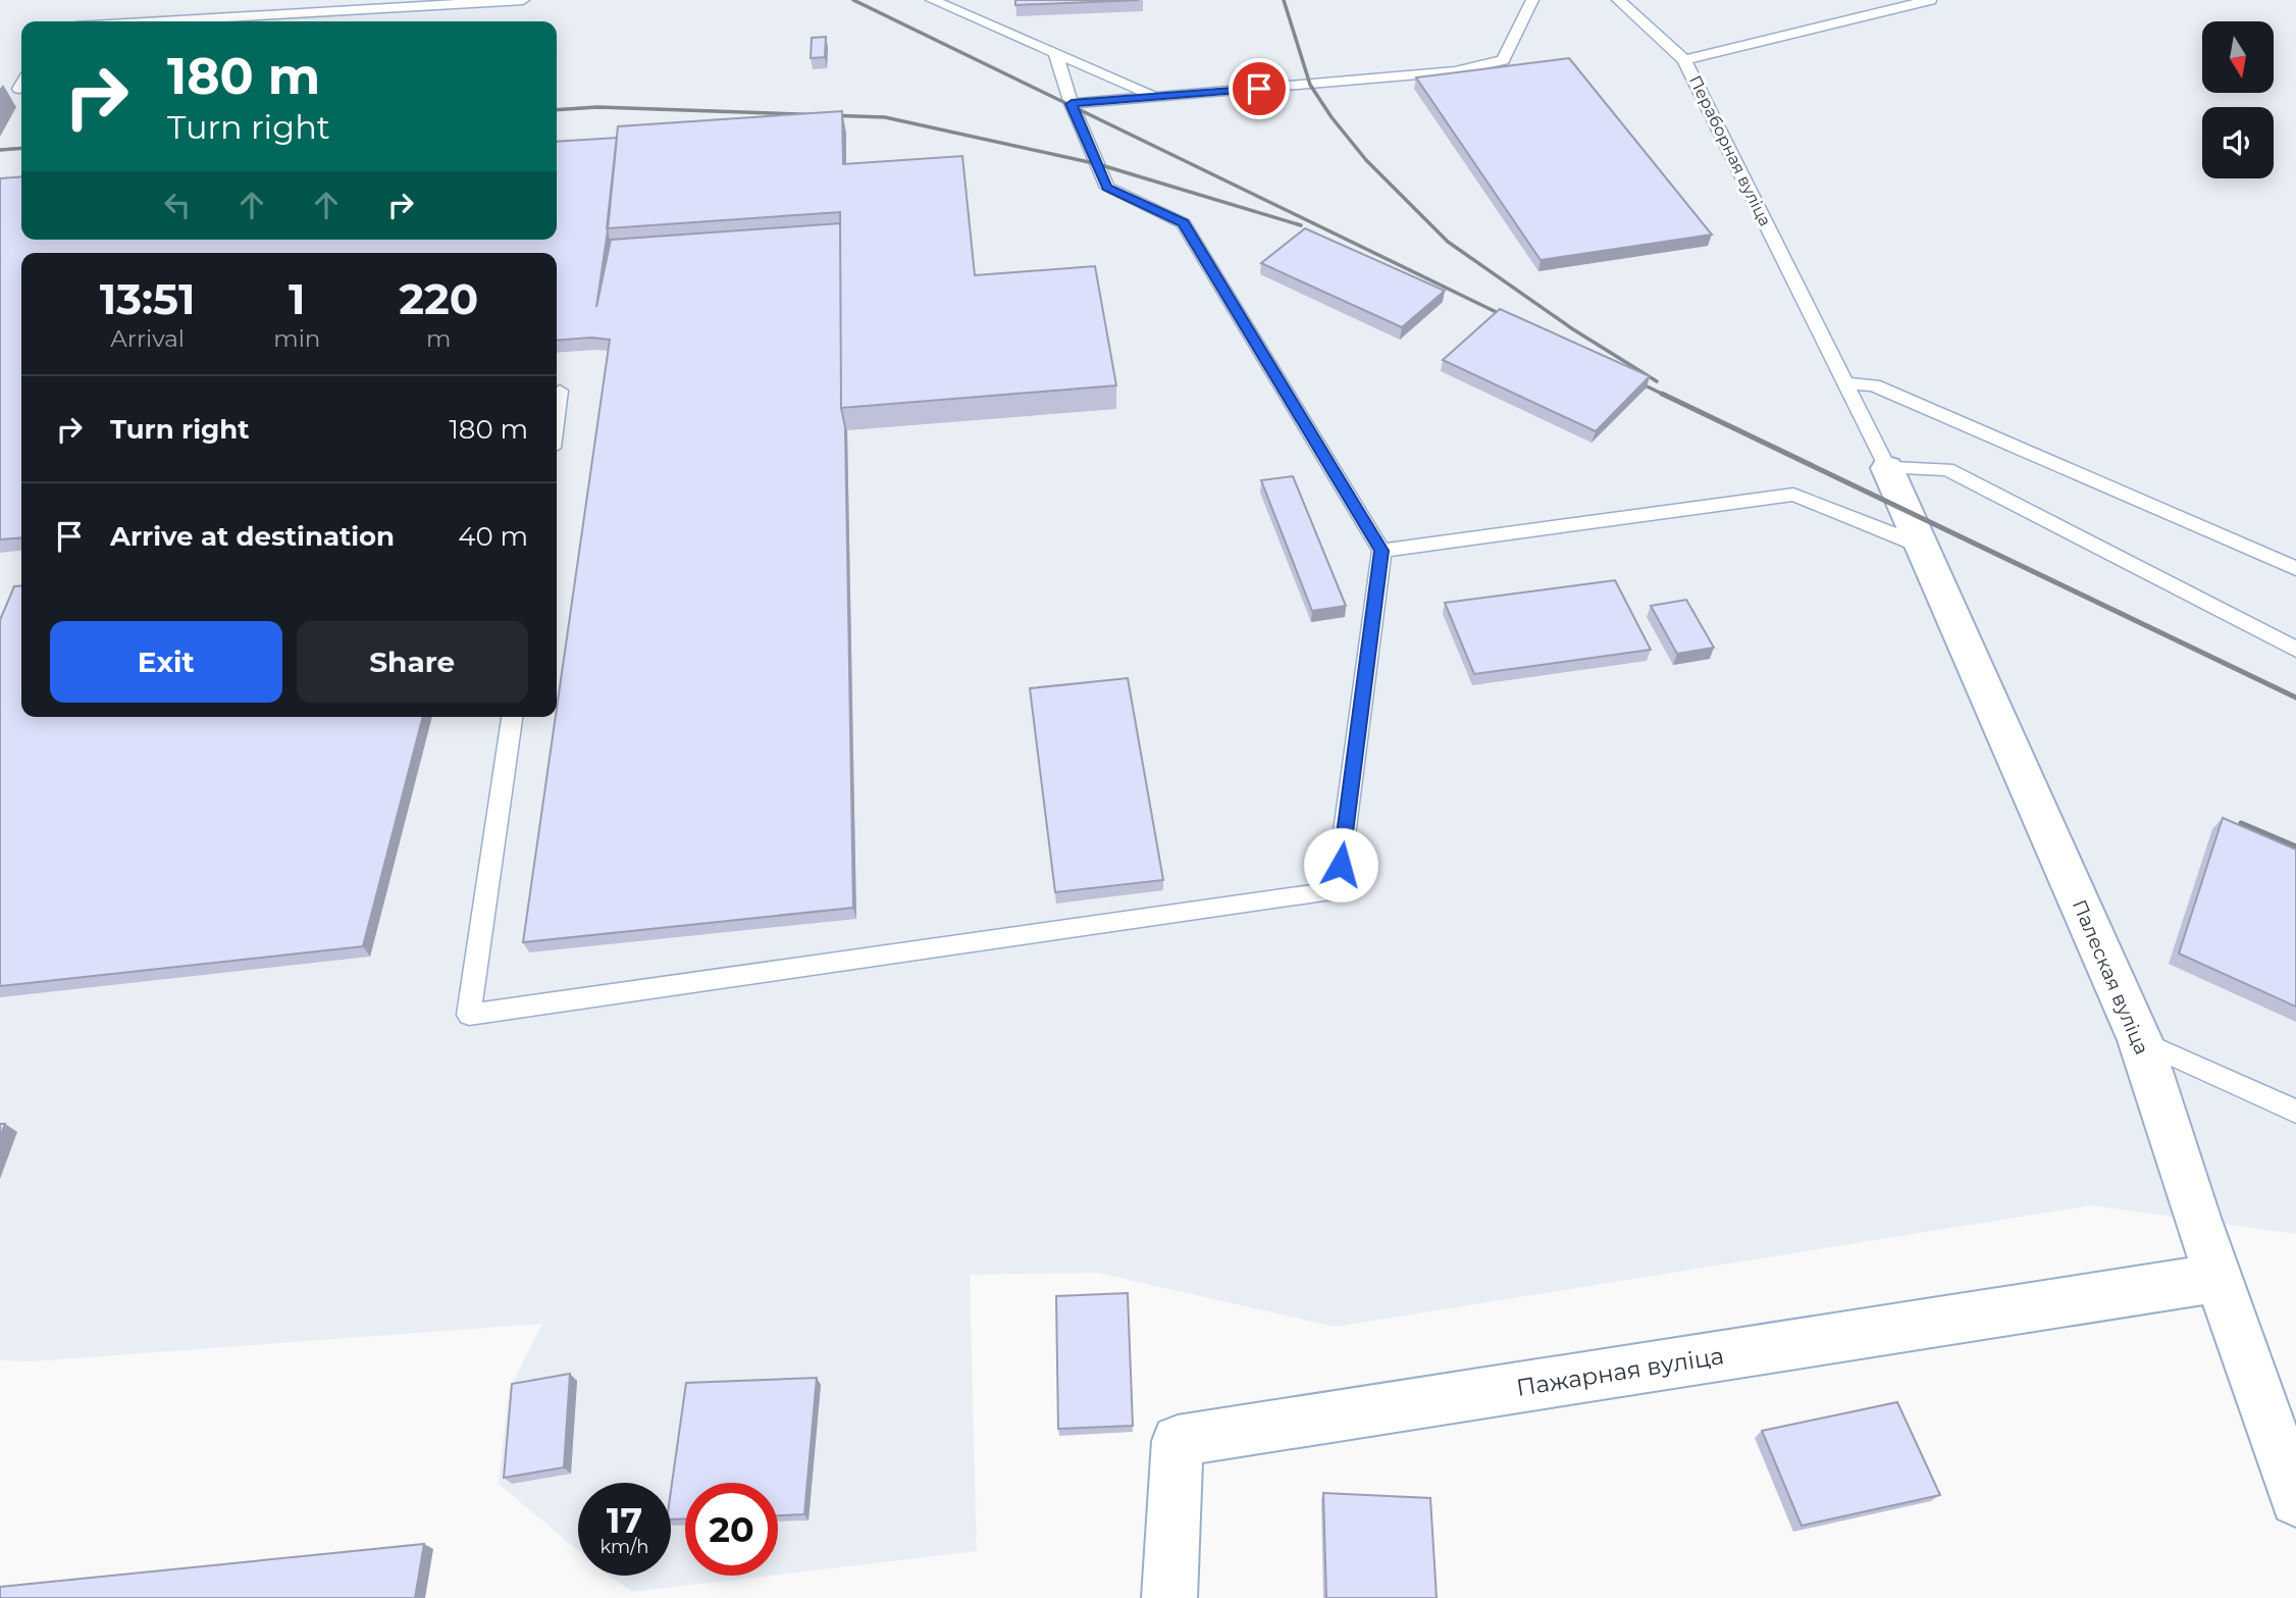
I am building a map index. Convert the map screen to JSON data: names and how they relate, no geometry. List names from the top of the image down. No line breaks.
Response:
{"streets":{"street":["Палеская вуліца","Пажарная вуліца"],"lane":["Пераборная вуліца"]},"crossings":[["Пераборная вуліца","Палеская вуліца"],["Палеская вуліца","Пажарная вуліца"]],"north":"bottom","page":{"turn":["180 m","Turn right"],"eta":["13:51","Arrival","1","min","220","m"],"list":[{"name":"Turn right","value":"180 m"},{"name":"Arrive at destination","value":"40 m"}],"buttons":["Exit","Share"],"speed":"17 km/h","limit":"20"}}
